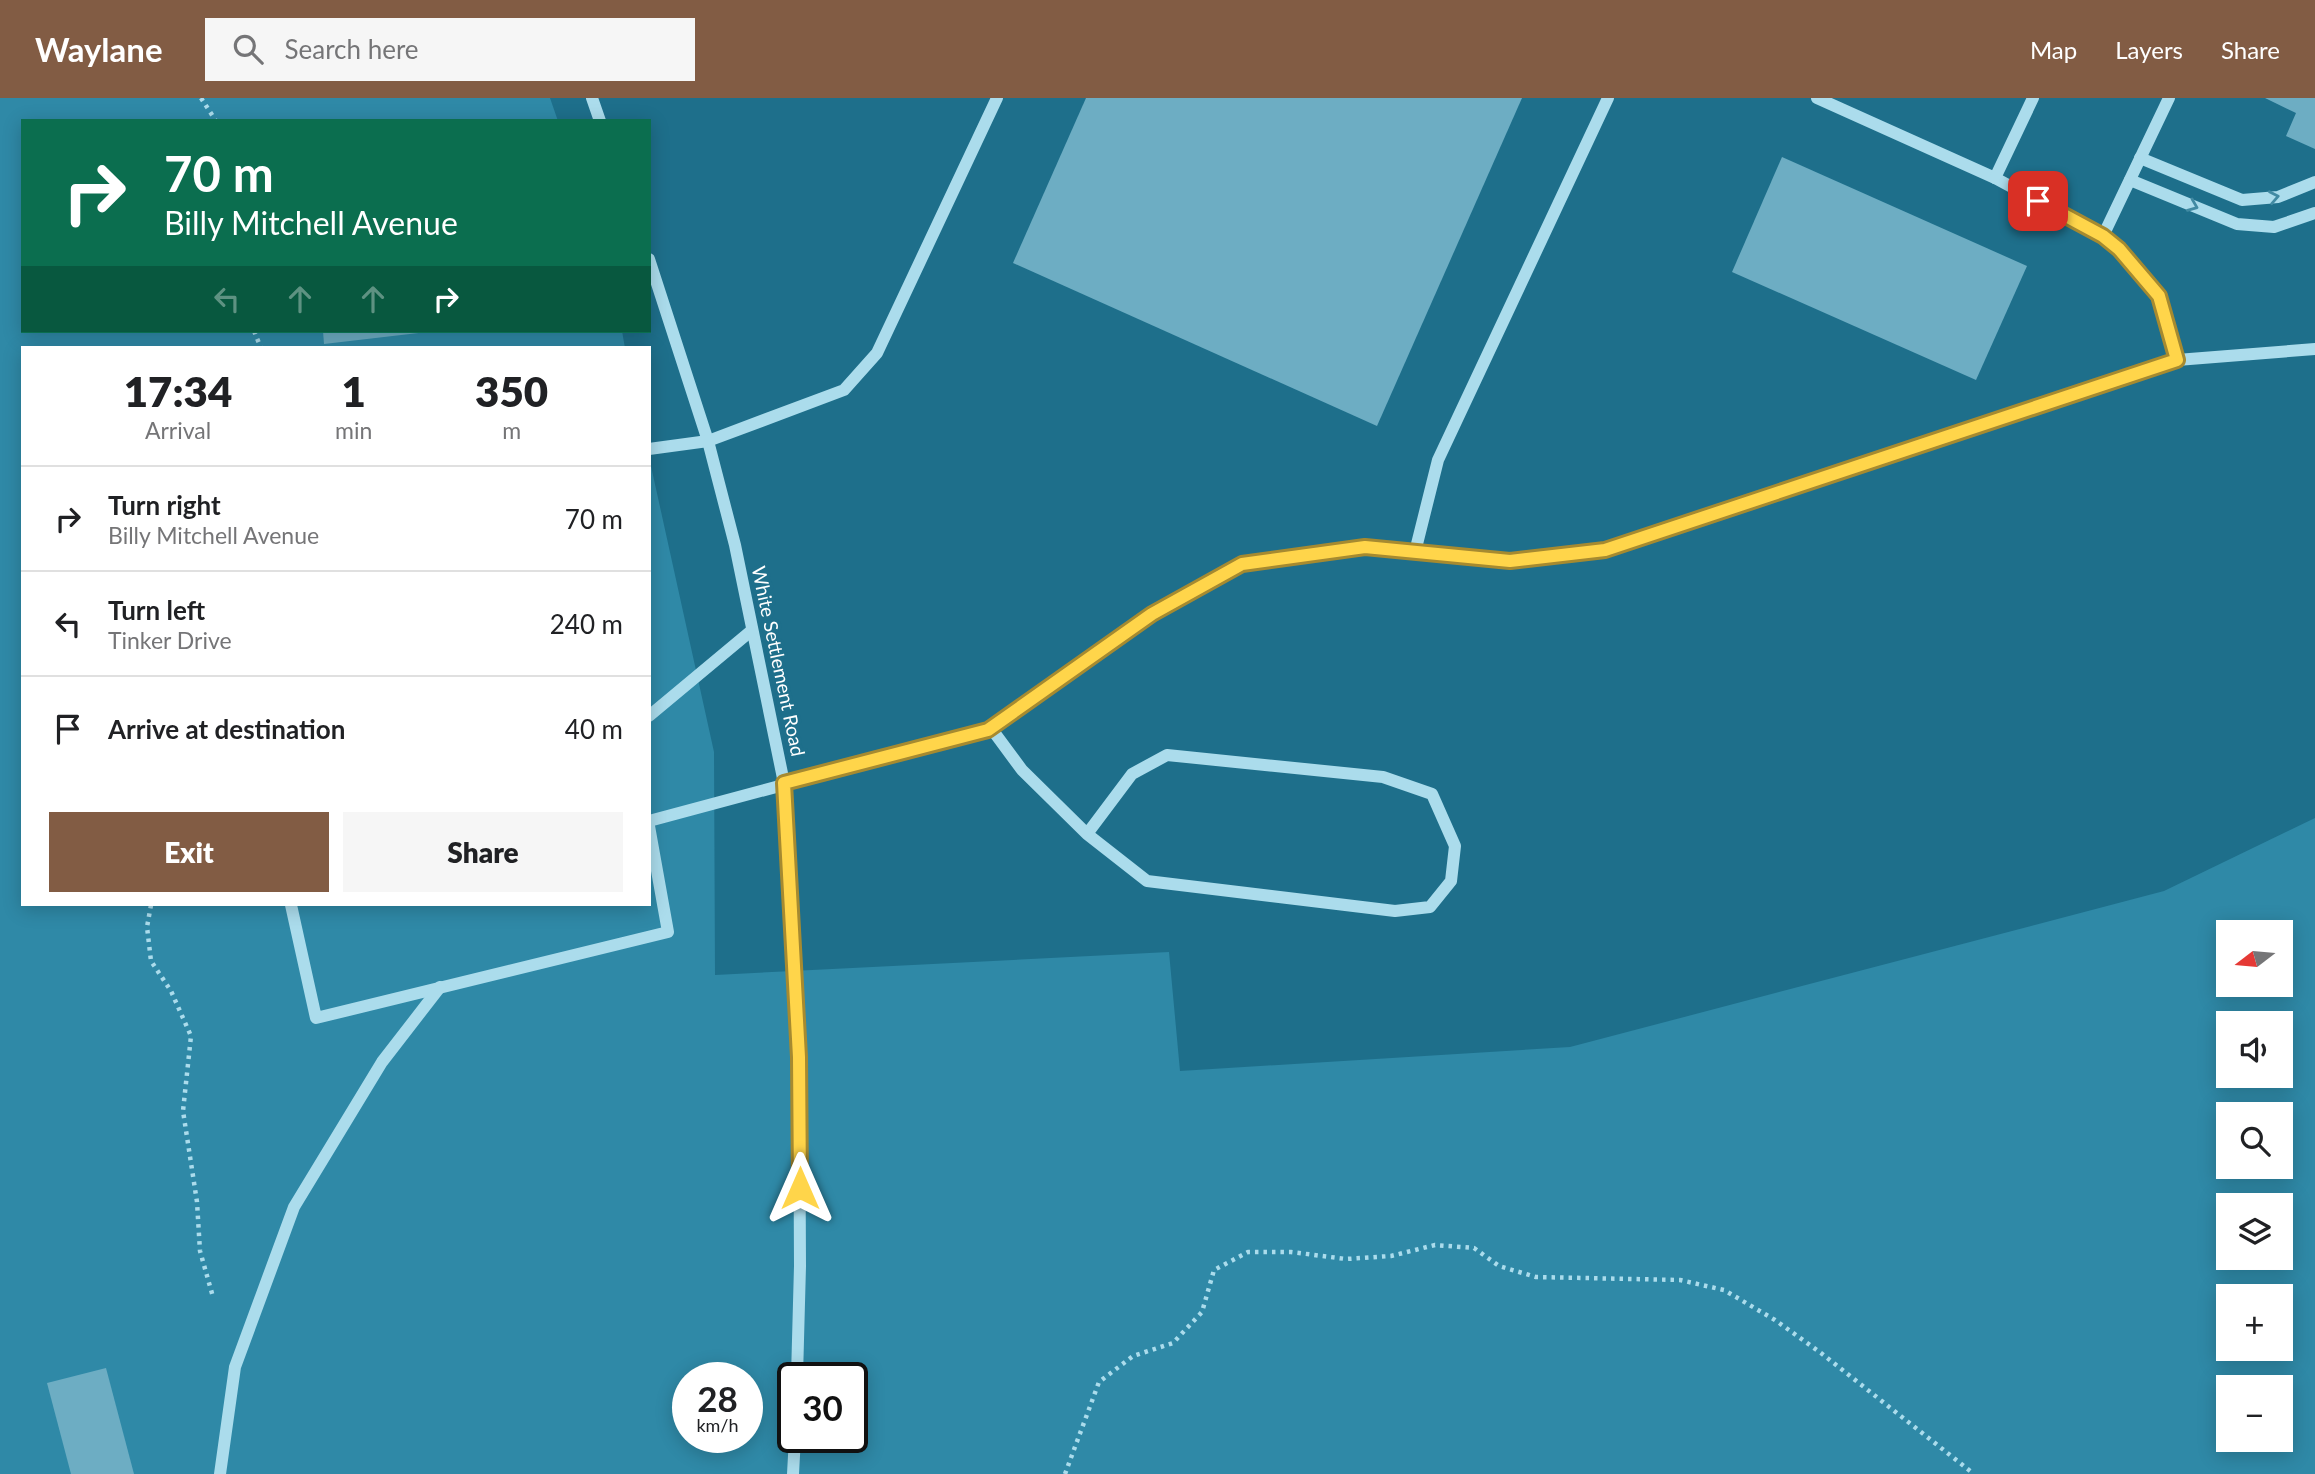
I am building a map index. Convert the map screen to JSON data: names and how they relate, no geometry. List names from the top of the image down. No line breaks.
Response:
{"streets":{"street":["White Settlement Road"]},"north":"left","page":{"header":"Waylane","search":"Search here","nav":["Map","Layers","Share"],"turn":["70 m","Billy Mitchell Avenue"],"eta":["17:34","Arrival","1","min","350","m"],"list":[{"name":"Turn right","note":"Billy Mitchell Avenue","value":"70 m"},{"name":"Turn left","note":"Tinker Drive","value":"240 m"},{"name":"Arrive at destination","value":"40 m"}],"buttons":["Exit","Share"],"map_buttons":["+","−"],"speed":"28 km/h","limit":"30"}}
